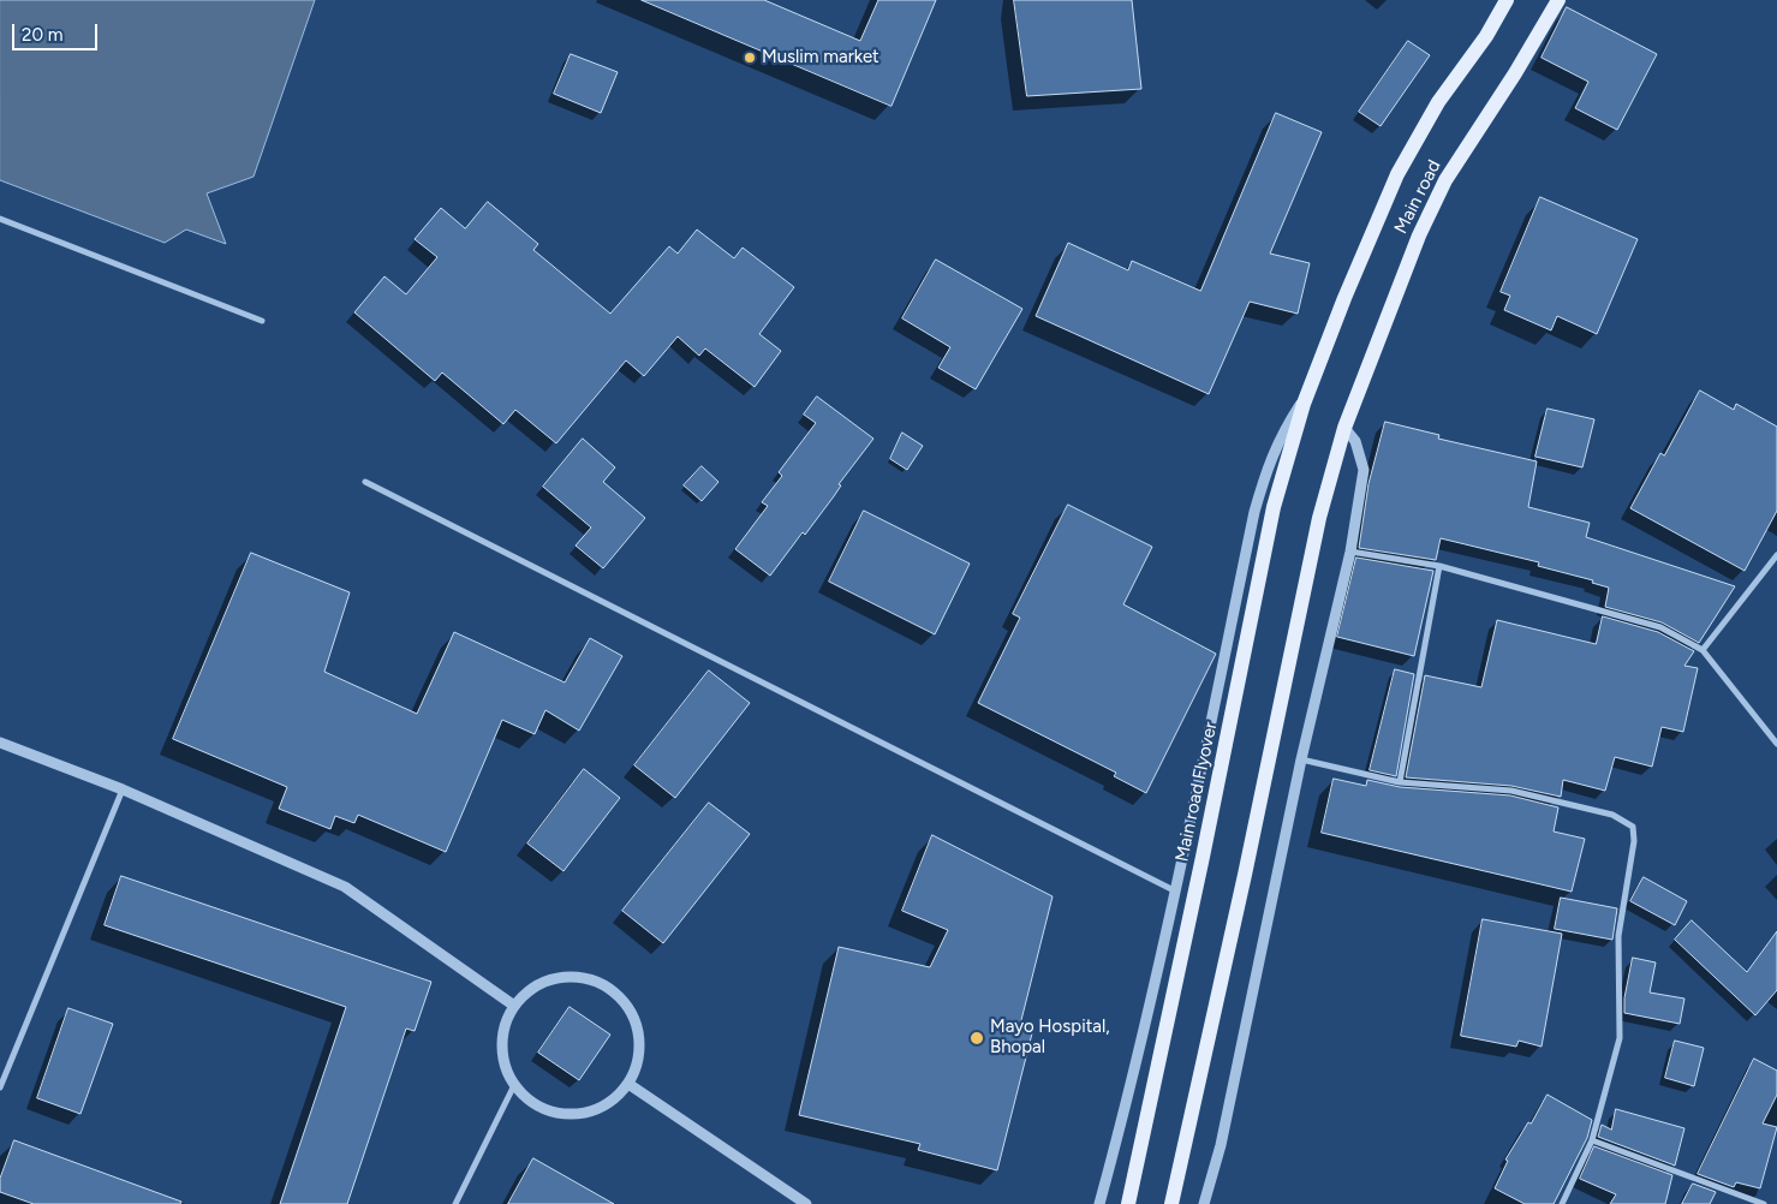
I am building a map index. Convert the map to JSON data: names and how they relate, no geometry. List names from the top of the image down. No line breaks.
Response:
{"streets":{"main road":["Main road","Main road Flyover"]},"crossings":[["Main road","Main road Flyover"]],"places":["Muslim market","Mayo Hospital, Bhopal"],"scale_bar":"20 m"}
